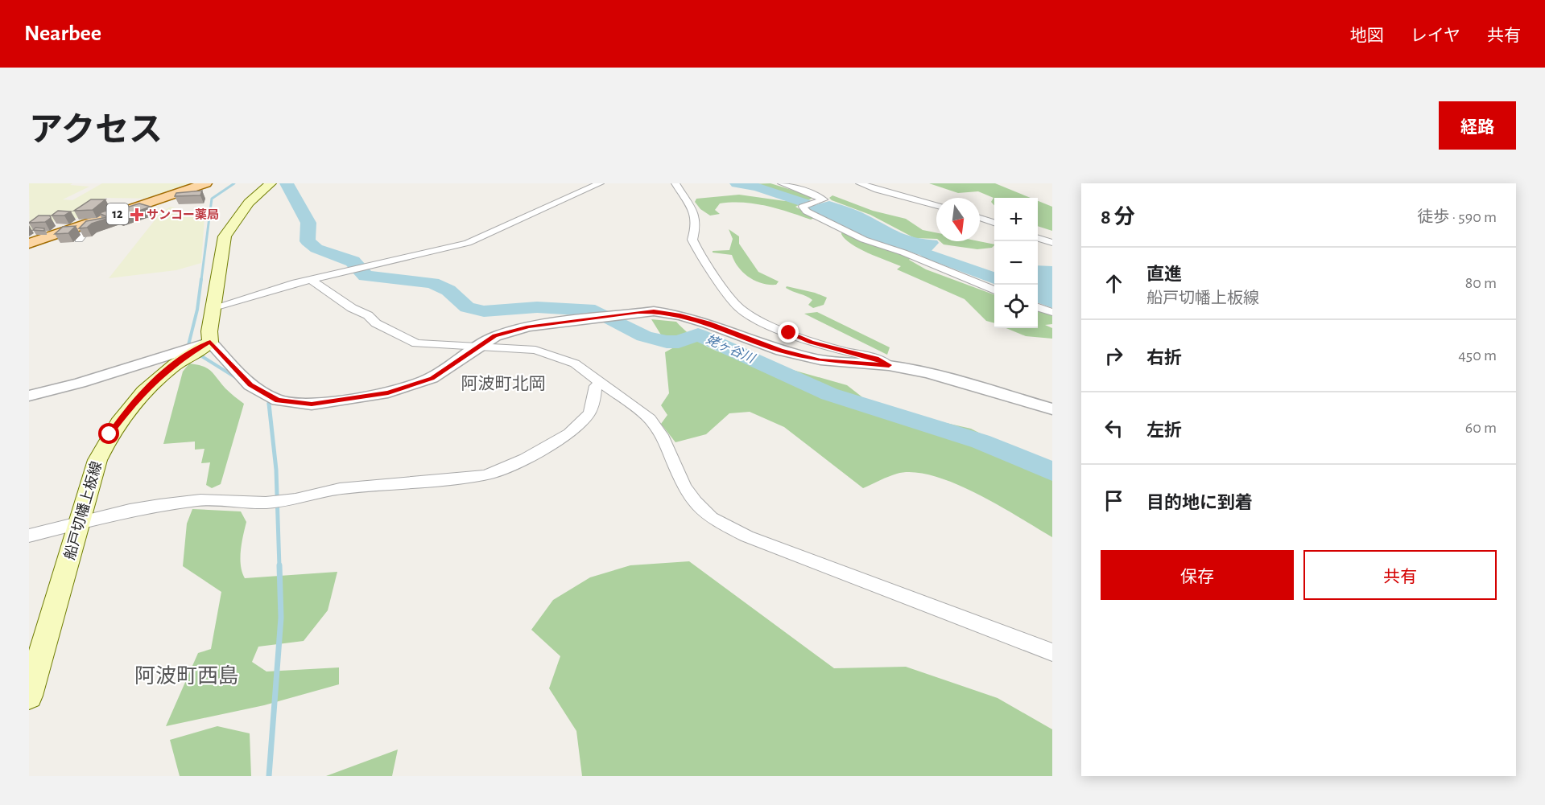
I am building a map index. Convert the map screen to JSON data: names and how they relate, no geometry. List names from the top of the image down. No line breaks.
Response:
{"streets":{"main road":["12","船戸切幡上板線"]},"districts":["阿波町北岡","阿波町西島"],"water":["姥ヶ谷川"],"places":{"health":["サンコー薬局"]},"north":"bottom","page":{"header":"Nearbee","nav":["地図","レイヤ","共有"],"title":"アクセス","buttons":["経路",["保存","共有"]],"heading":["8 分","徒歩 · 590 m"],"map_buttons":["+","−"],"list":[["直進","船戸切幡上板線","80 m"],["右折","450 m"],["左折","60 m"],"目的地に到着"]}}
